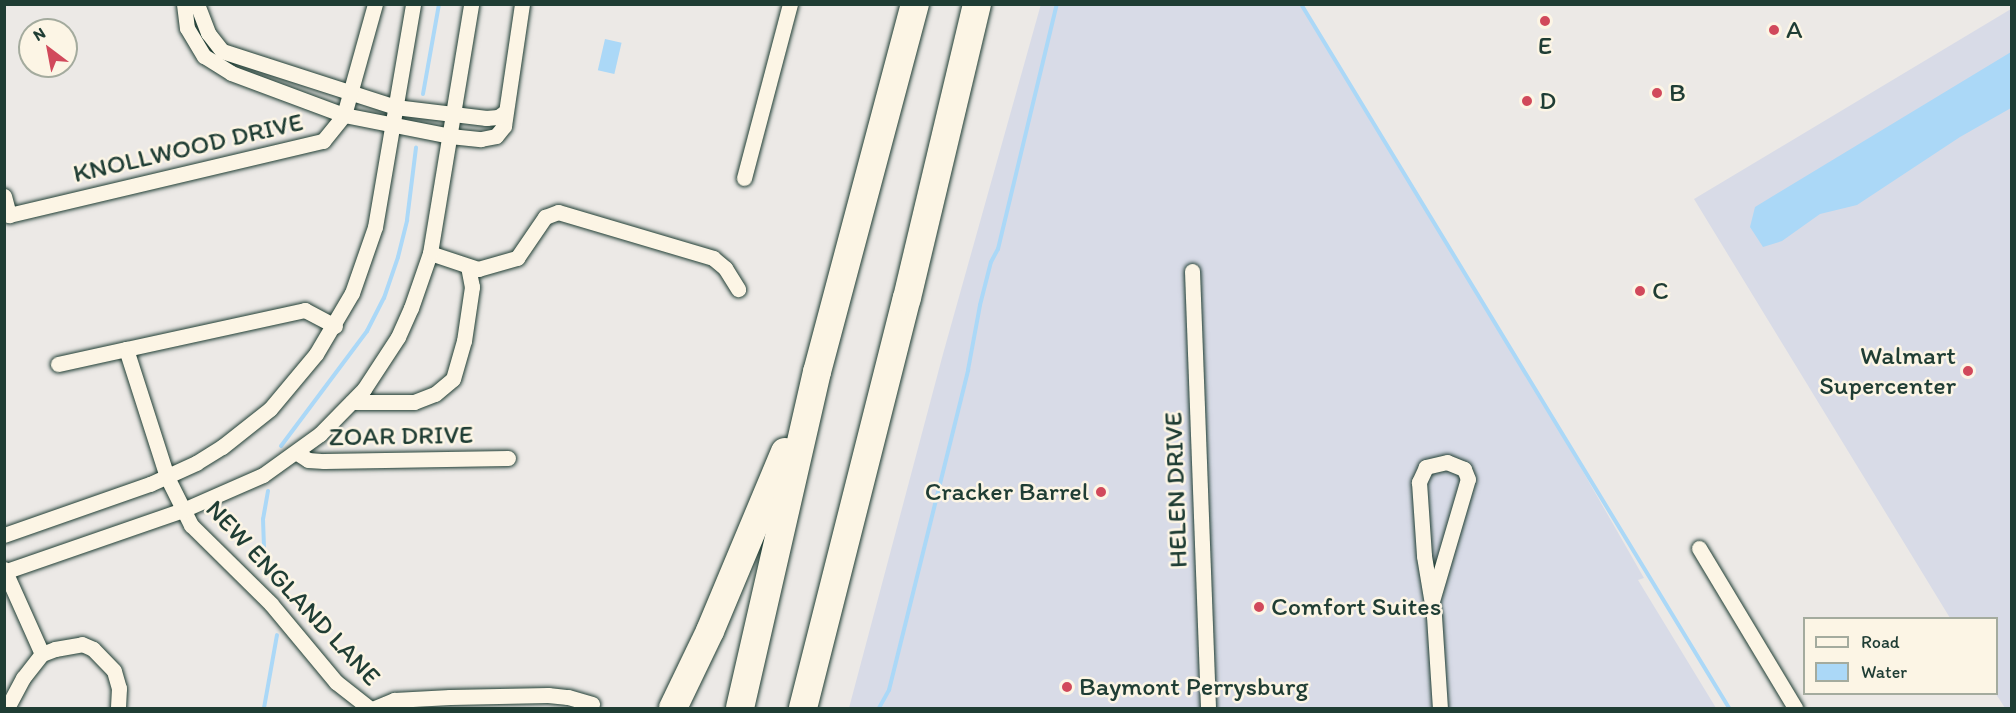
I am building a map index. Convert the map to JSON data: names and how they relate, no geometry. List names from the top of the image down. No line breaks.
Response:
{"streets":{"street":["KNOLLWOOD DRIVE","ZOAR DRIVE","HELEN DRIVE","NEW ENGLAND LANE"]},"places":["E","A","B","D","C","Walmart Supercenter","Cracker Barrel","Comfort Suites","Baymont Perrysburg"],"legend":["Road","Water"],"north":"top left"}
